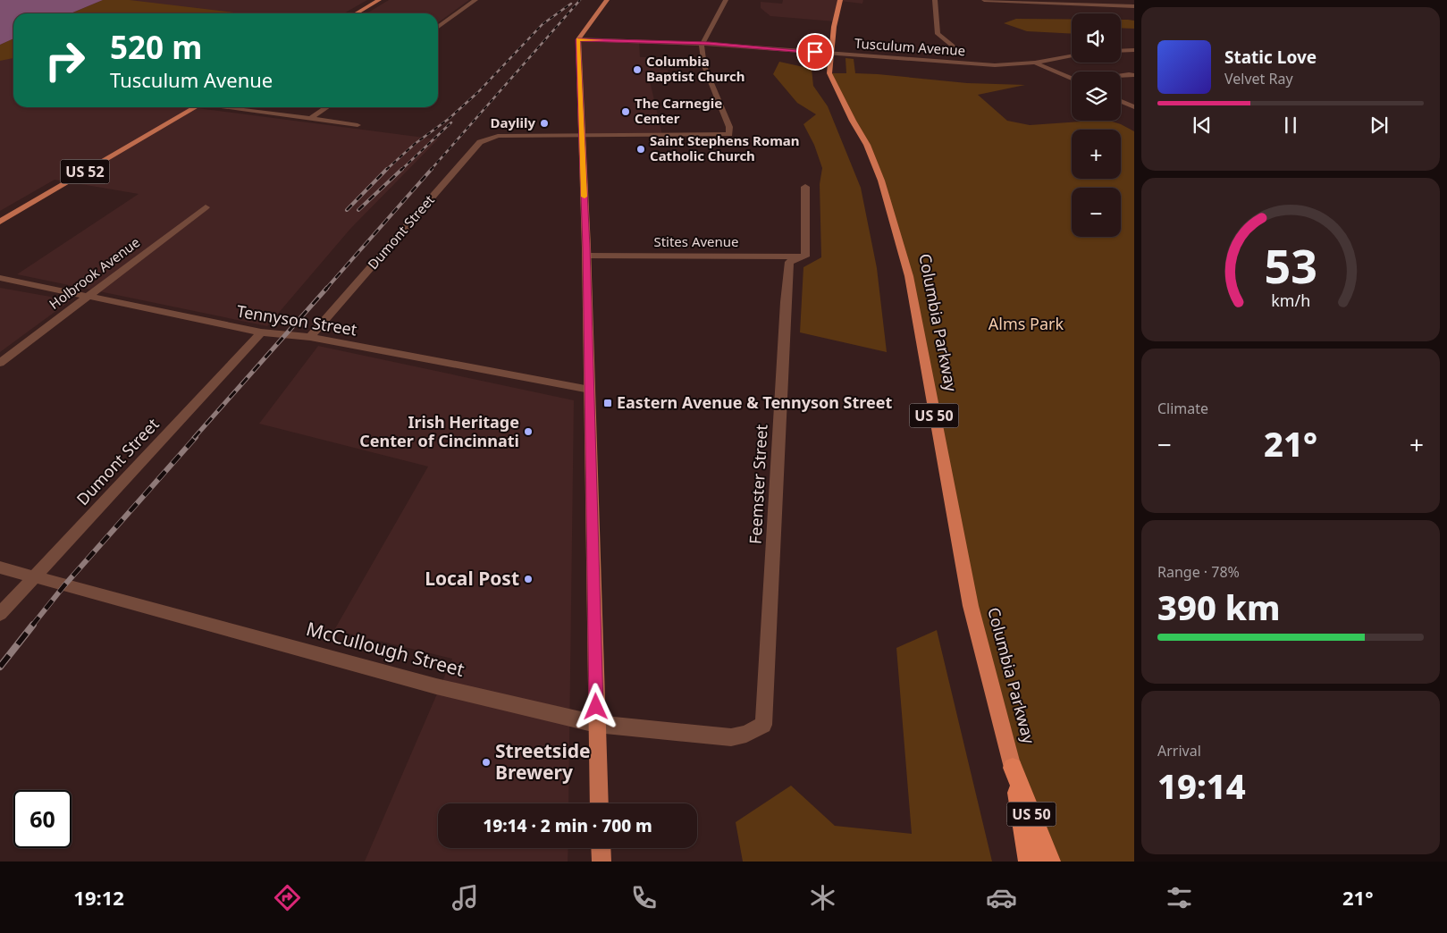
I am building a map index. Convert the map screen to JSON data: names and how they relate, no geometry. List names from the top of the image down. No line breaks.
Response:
{"streets":{"highway":["Columbia Parkway","US 50"],"main road":["US 52"],"street":["Tusculum Avenue","Dumont Street","Stites Avenue","Holbrook Avenue","Tennyson Street","Feemster Street","McCullough Street"]},"crossings":[["Tusculum Avenue","Columbia Parkway"],["Dumont Street","Tennyson Street"],["Dumont Street","McCullough Street"],["Stites Avenue","Feemster Street"],["Holbrook Avenue","Tennyson Street"],["Feemster Street","McCullough Street"]],"parks":["Alms Park"],"places":{"other":["Columbia Baptist Church","The Carnegie Center","Daylily","Saint Stephens Roman Catholic Church","Irish Heritage Center of Cincinnati","Local Post","Streetside Brewery"],"transit":["Eastern Avenue & Tennyson Street"]},"page":{"map_buttons":["+","−"],"turn":["520 m","Tusculum Avenue"],"song":["Static Love","Velvet Ray"],"tile":["Climate",["Range · 78%","390 km"],["Arrival","19:14"]],"heat":["−","21°","+"],"limit":"60","trip":"19:14 · 2 min · 700 m","tabs":["19:12","21°"],"gauge":["53","km/h"]}}
